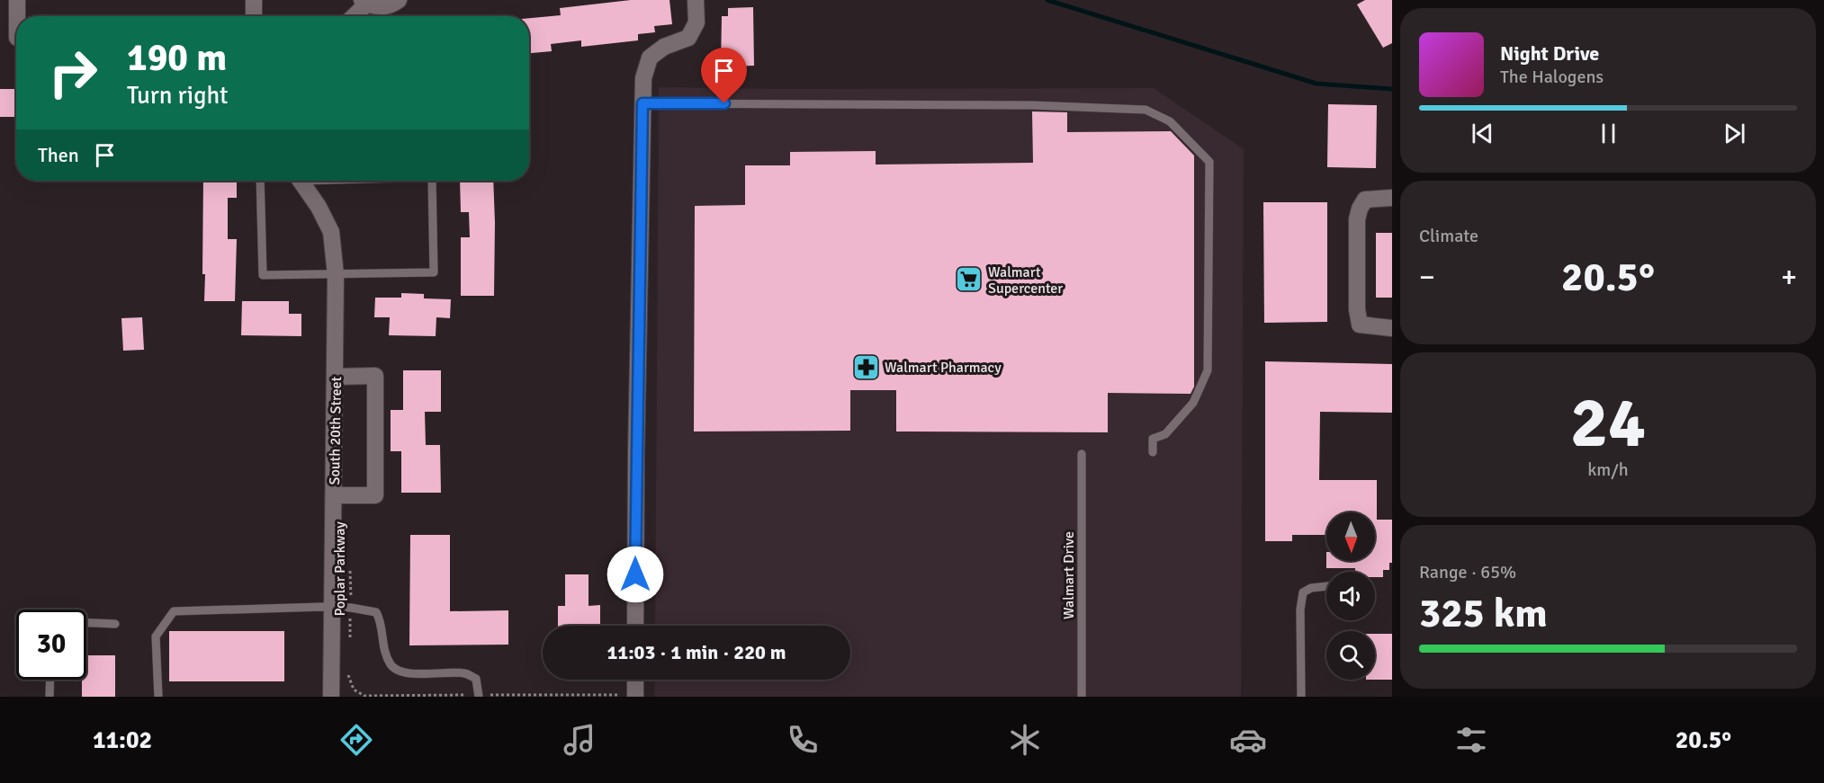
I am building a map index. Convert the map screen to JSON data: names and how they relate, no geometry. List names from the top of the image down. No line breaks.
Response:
{"streets":{"street":["South 20th Street"],"lane":["Walmart Drive"],"path":["Poplar Parkway"]},"places":{"supermarket":["Walmart Supercenter"],"pharmacy":["Walmart Pharmacy"]},"north":"bottom","page":{"turn":["190 m","Turn right"],"song":["Night Drive","The Halogens"],"then":"Then","tile":["Climate",["24","km/h"],["Range · 65%","325 km"]],"heat":["−","20.5°","+"],"limit":"30","trip":"11:03 · 1 min · 220 m","tabs":["11:02","20.5°"]}}
